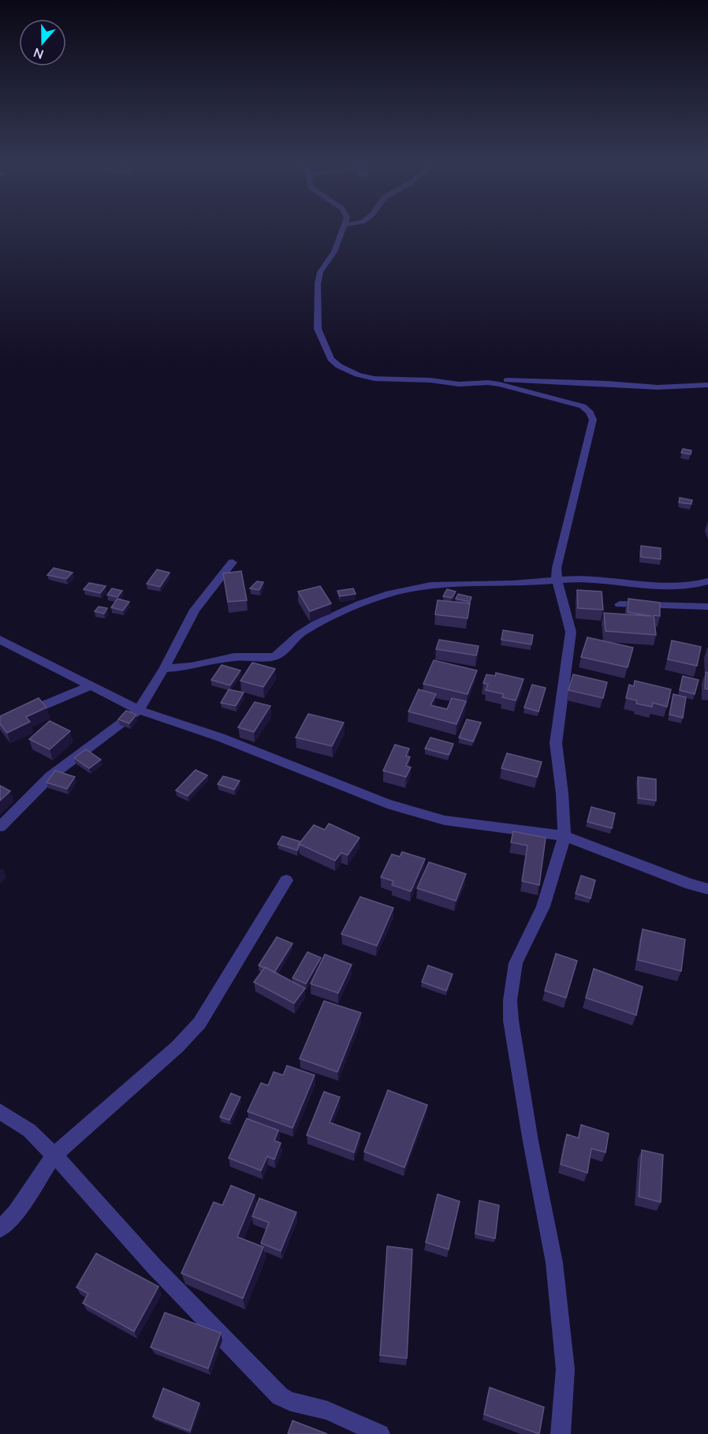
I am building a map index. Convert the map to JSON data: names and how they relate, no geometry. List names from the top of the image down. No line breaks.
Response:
{"north":"bottom"}
